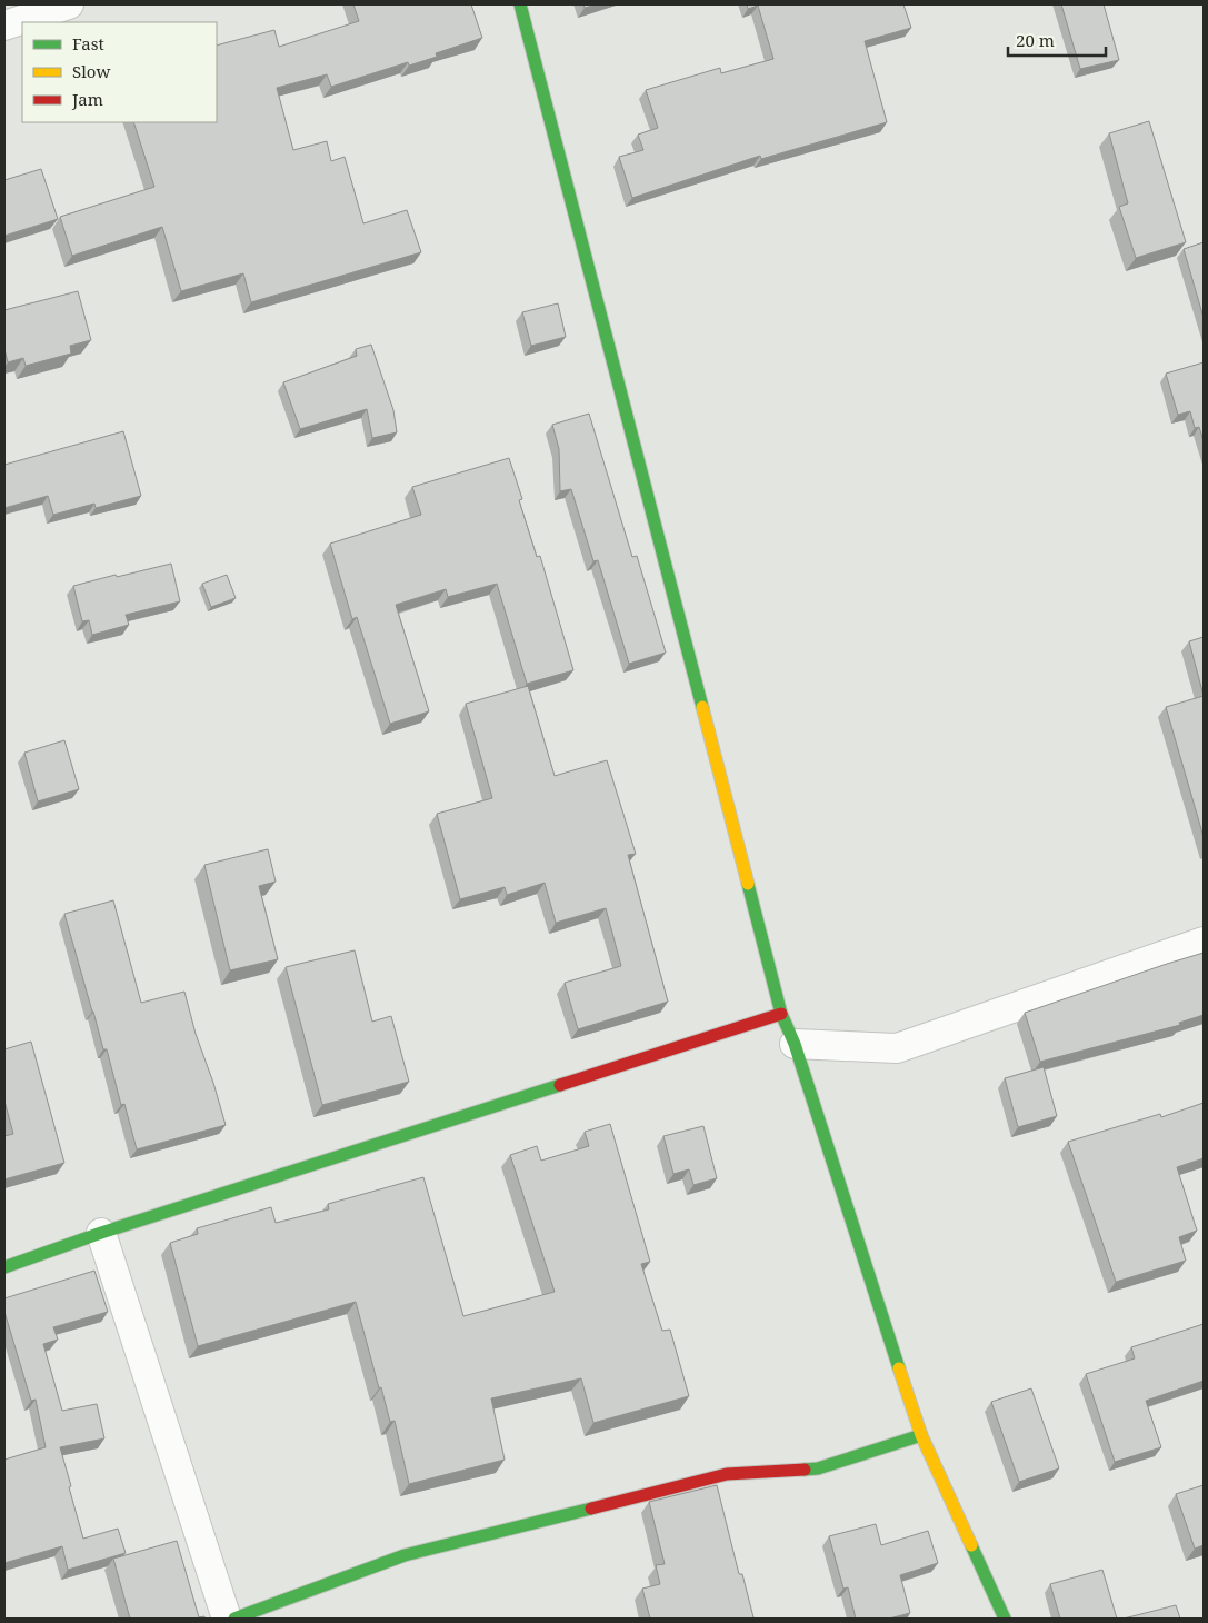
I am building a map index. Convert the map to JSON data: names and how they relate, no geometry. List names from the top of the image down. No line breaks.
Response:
{"legend":["Fast","Slow","Jam"],"scale_bar":"20 m"}
